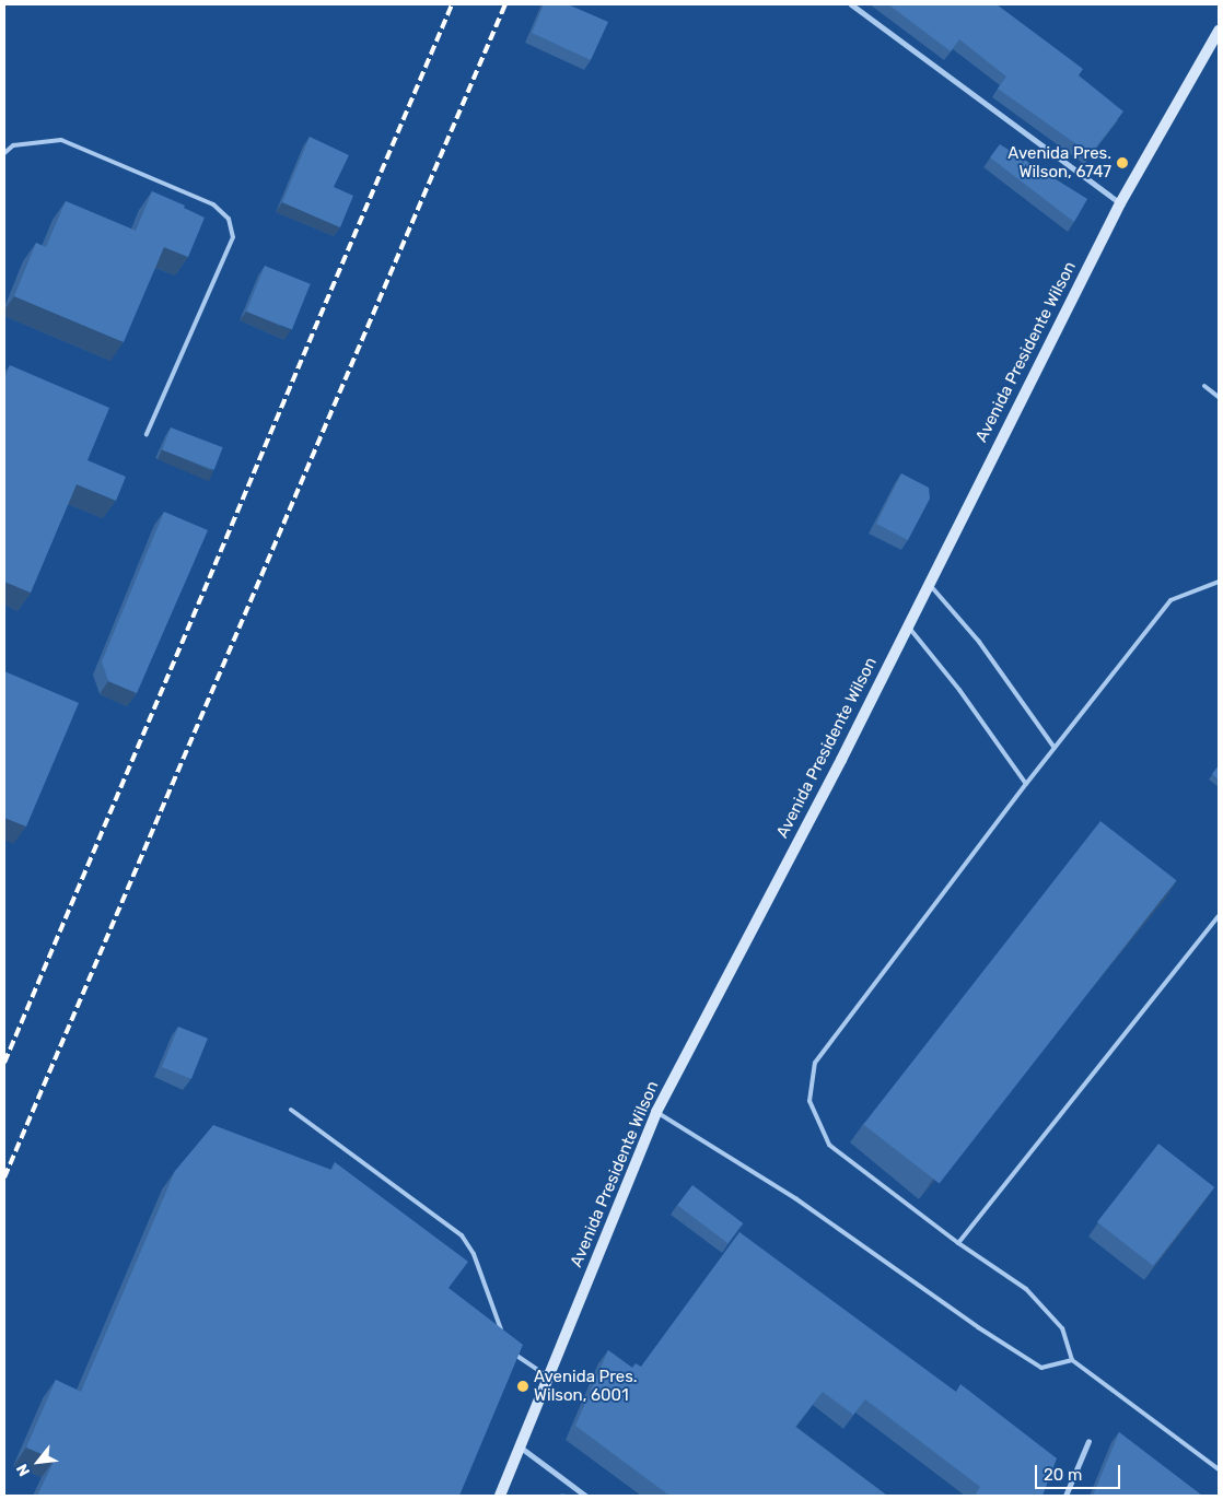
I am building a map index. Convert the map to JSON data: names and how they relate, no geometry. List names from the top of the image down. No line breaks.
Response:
{"streets":{"main road":["Avenida Presidente Wilson"]},"places":["Avenida Pres. Wilson, 6747","Avenida Pres. Wilson, 6001"],"scale_bar":"20 m","north":"bottom left"}
